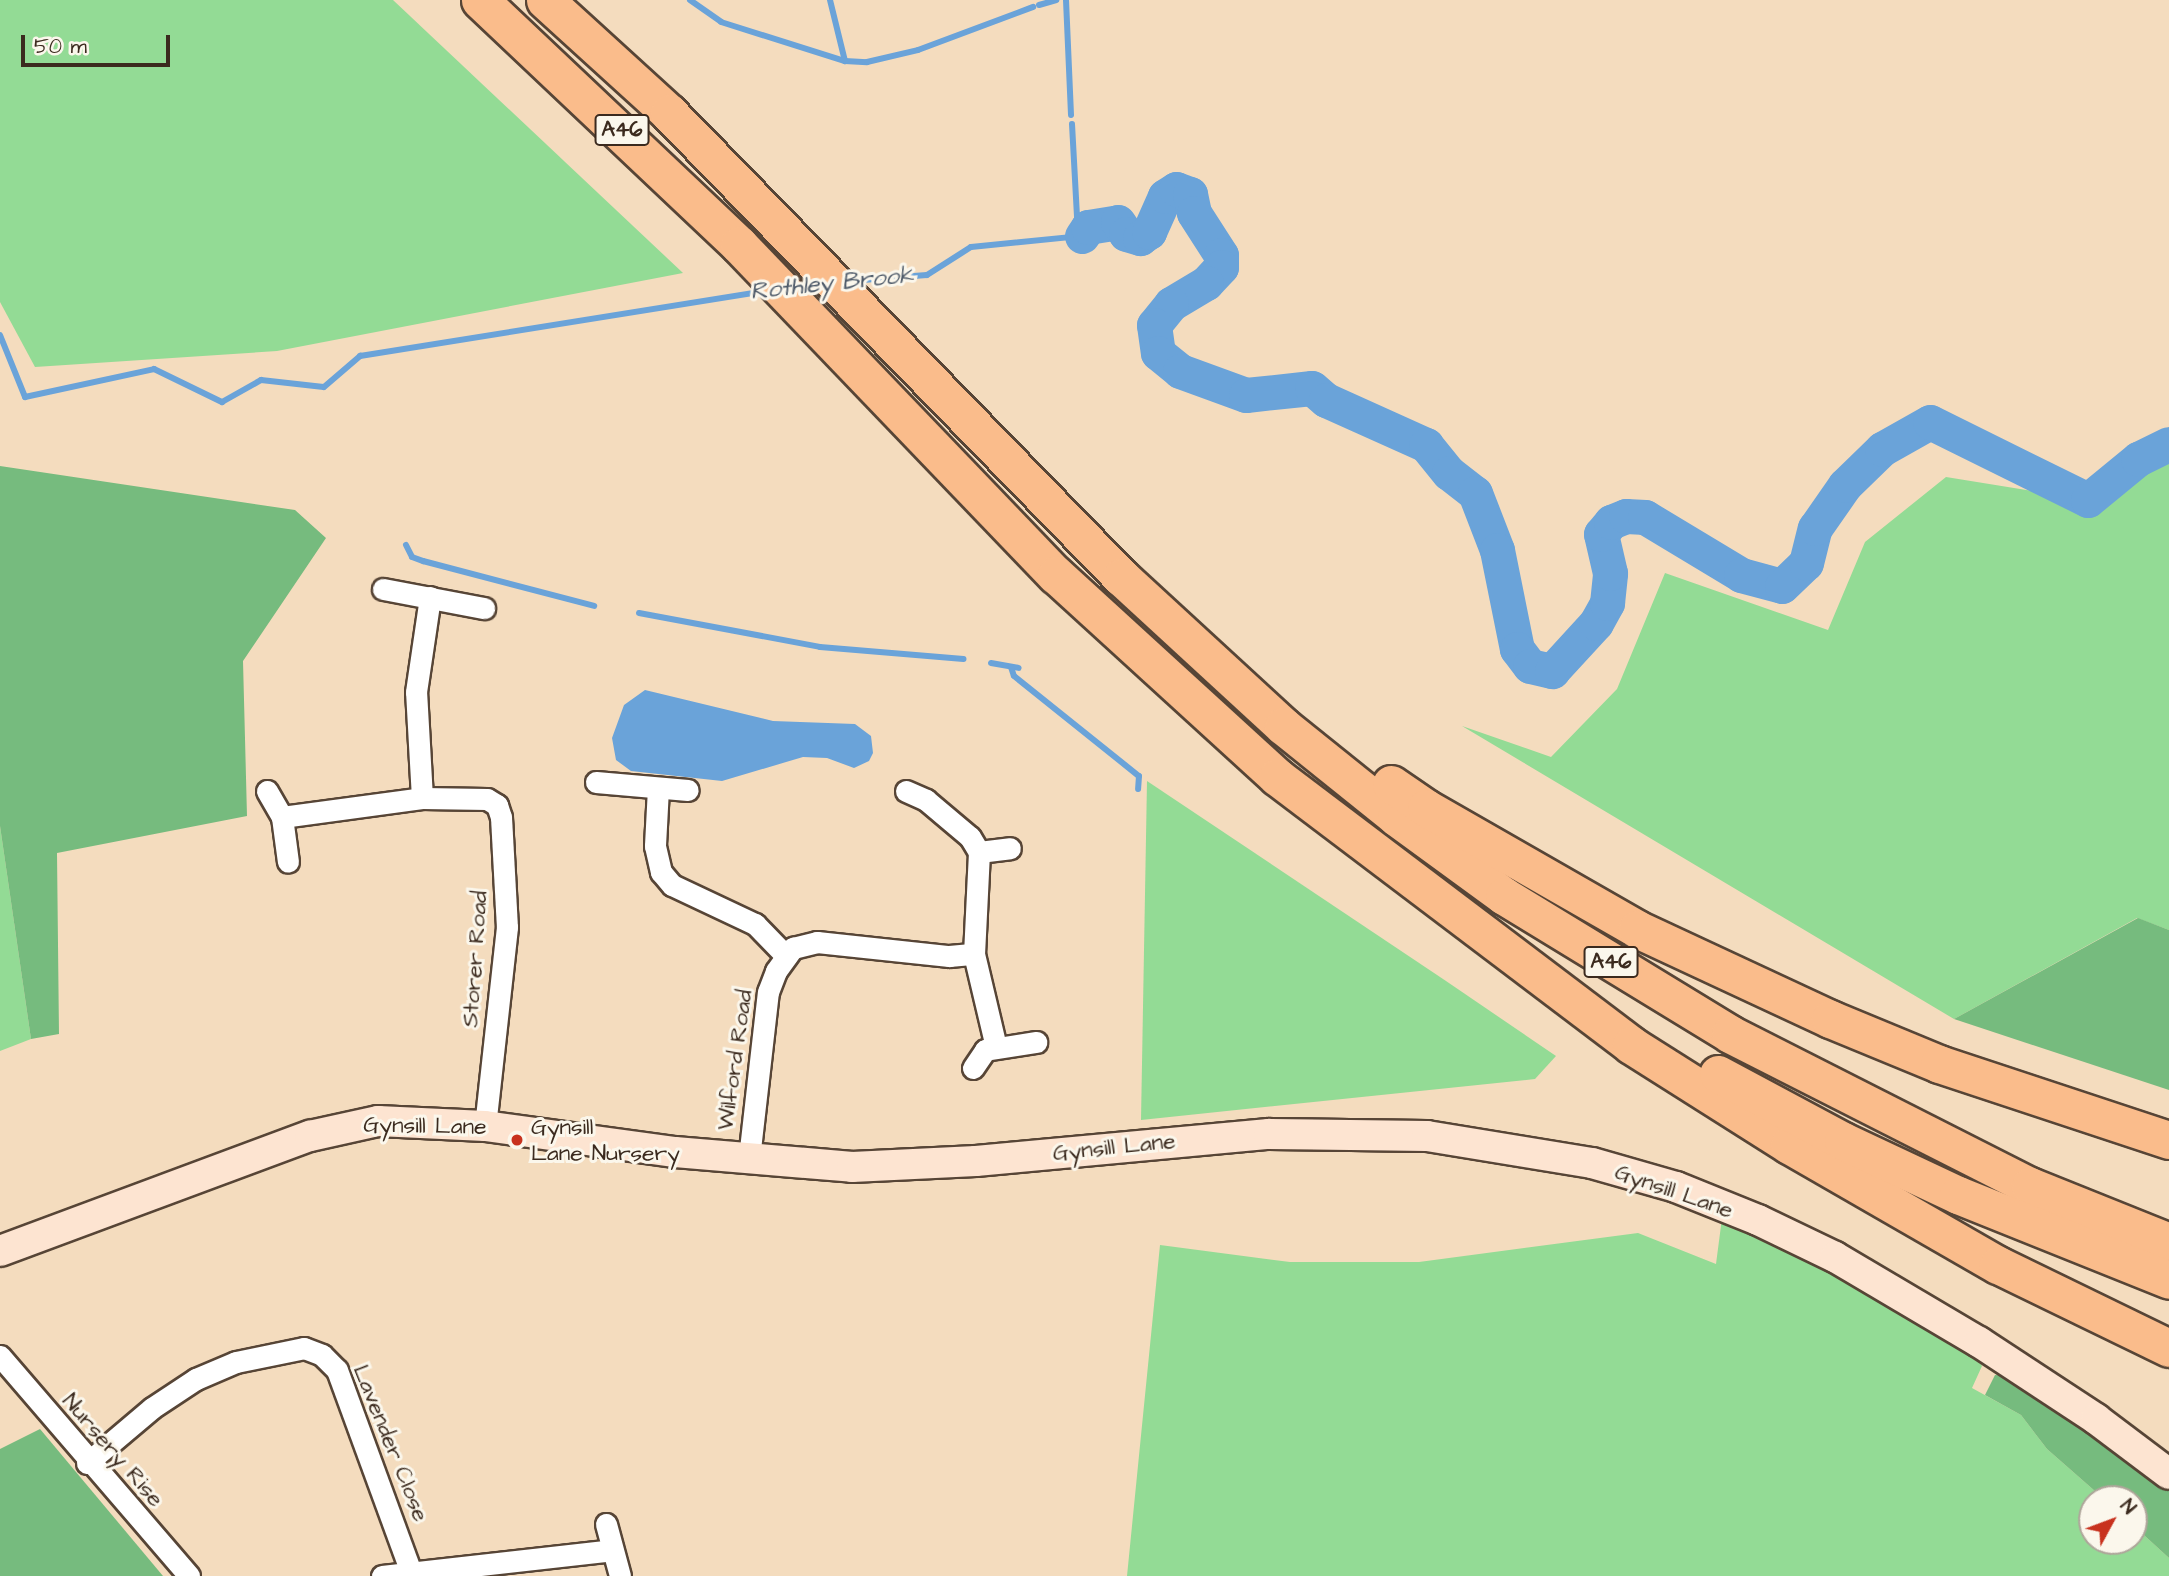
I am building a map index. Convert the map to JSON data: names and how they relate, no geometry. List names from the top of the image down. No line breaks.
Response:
{"streets":{"highway":["A46"],"street":["Storer Road","Wilford Road","Gynsill Lane","Lavender Close","Nursery Rise"]},"crossings":[["Storer Road","Gynsill Lane"],["Wilford Road","Gynsill Lane"],["Lavender Close","Nursery Rise"]],"water":["Rothley Brook"],"places":["Gynsill Lane Nursery"],"scale_bar":"50 m","north":"top right"}
